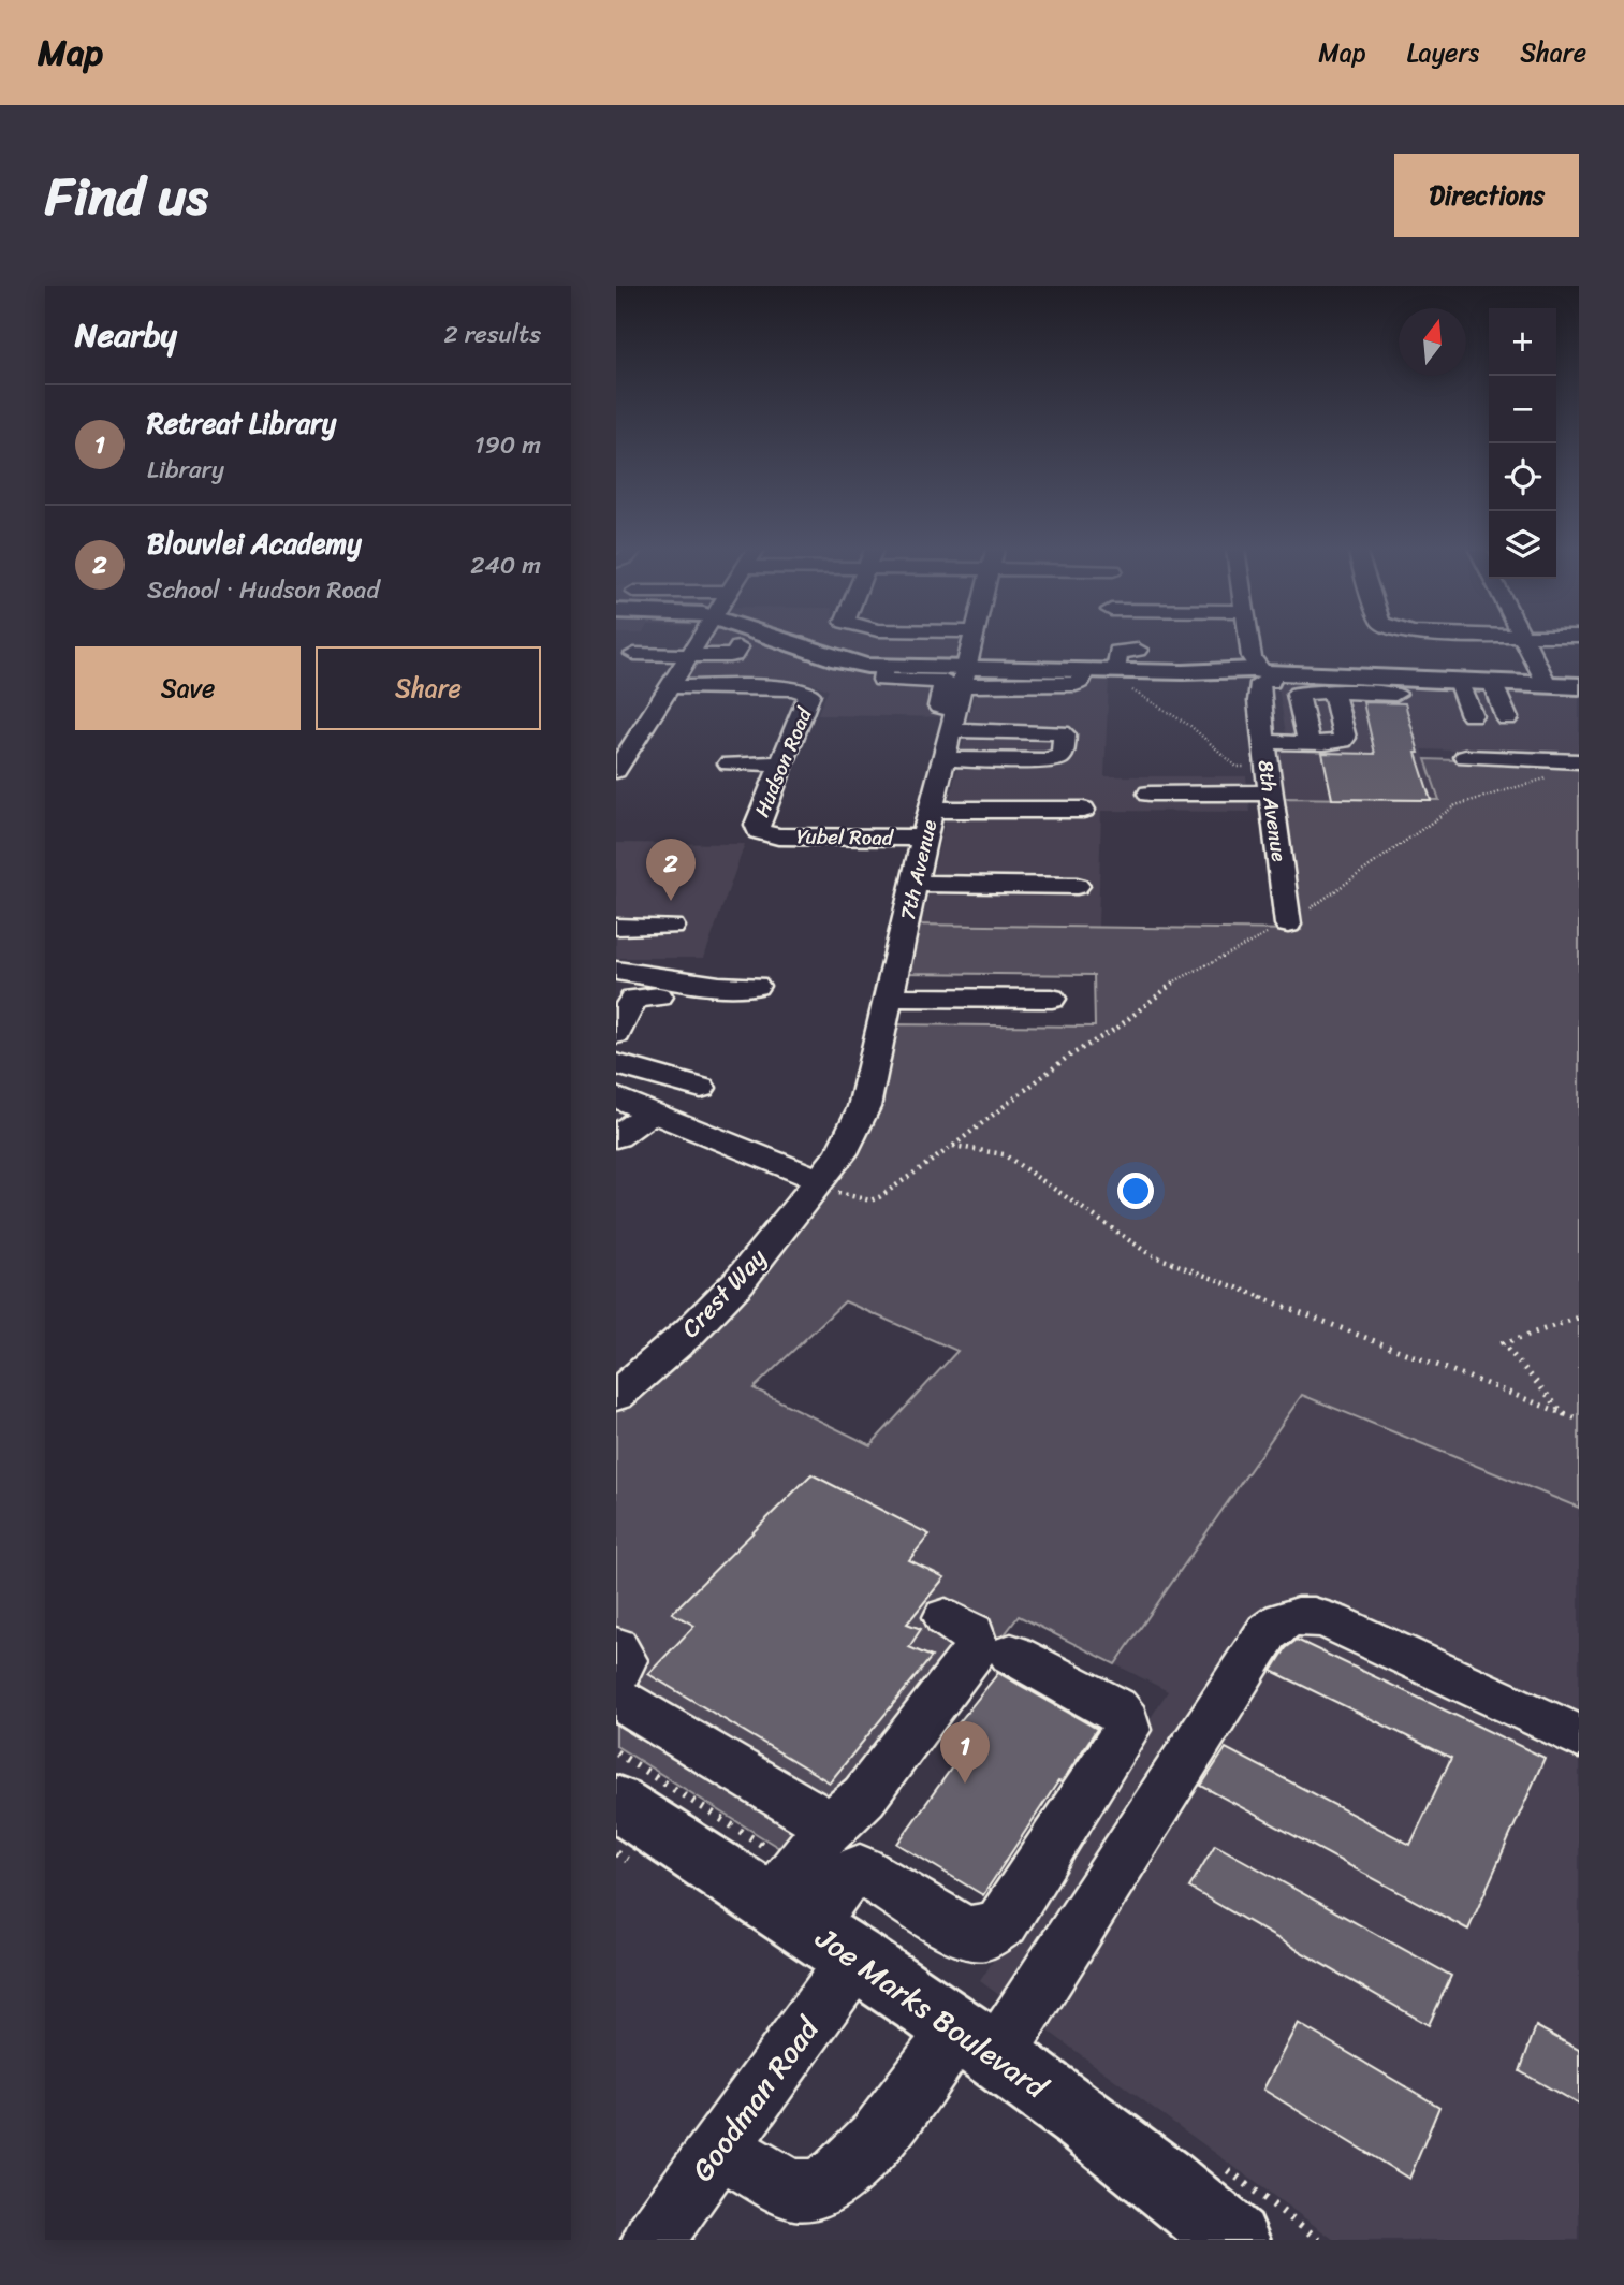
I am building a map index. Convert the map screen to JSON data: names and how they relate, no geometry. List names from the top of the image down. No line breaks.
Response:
{"streets":{"main road":["Joe Marks Boulevard"],"street":["Hudson Road","8th Avenue","Yubel Road","7th Avenue","Crest Way","Goodman Road"]},"crossings":[["Hudson Road","Yubel Road"],["Yubel Road","7th Avenue"],["7th Avenue","Crest Way"],["Joe Marks Boulevard","Goodman Road"]],"north":"top","page":{"header":"Map","nav":["Map","Layers","Share"],"title":"Find us","buttons":["Directions",["Save","Share"]],"heading":["Nearby","2 results"],"map_buttons":["+","−"],"list":[{"mark":"1","name":"Retreat Library","note":"Library","value":"190 m"},{"mark":"2","name":"Blouvlei Academy","note":"School · Hudson Road","value":"240 m"}],"pins":["2","1"]}}
